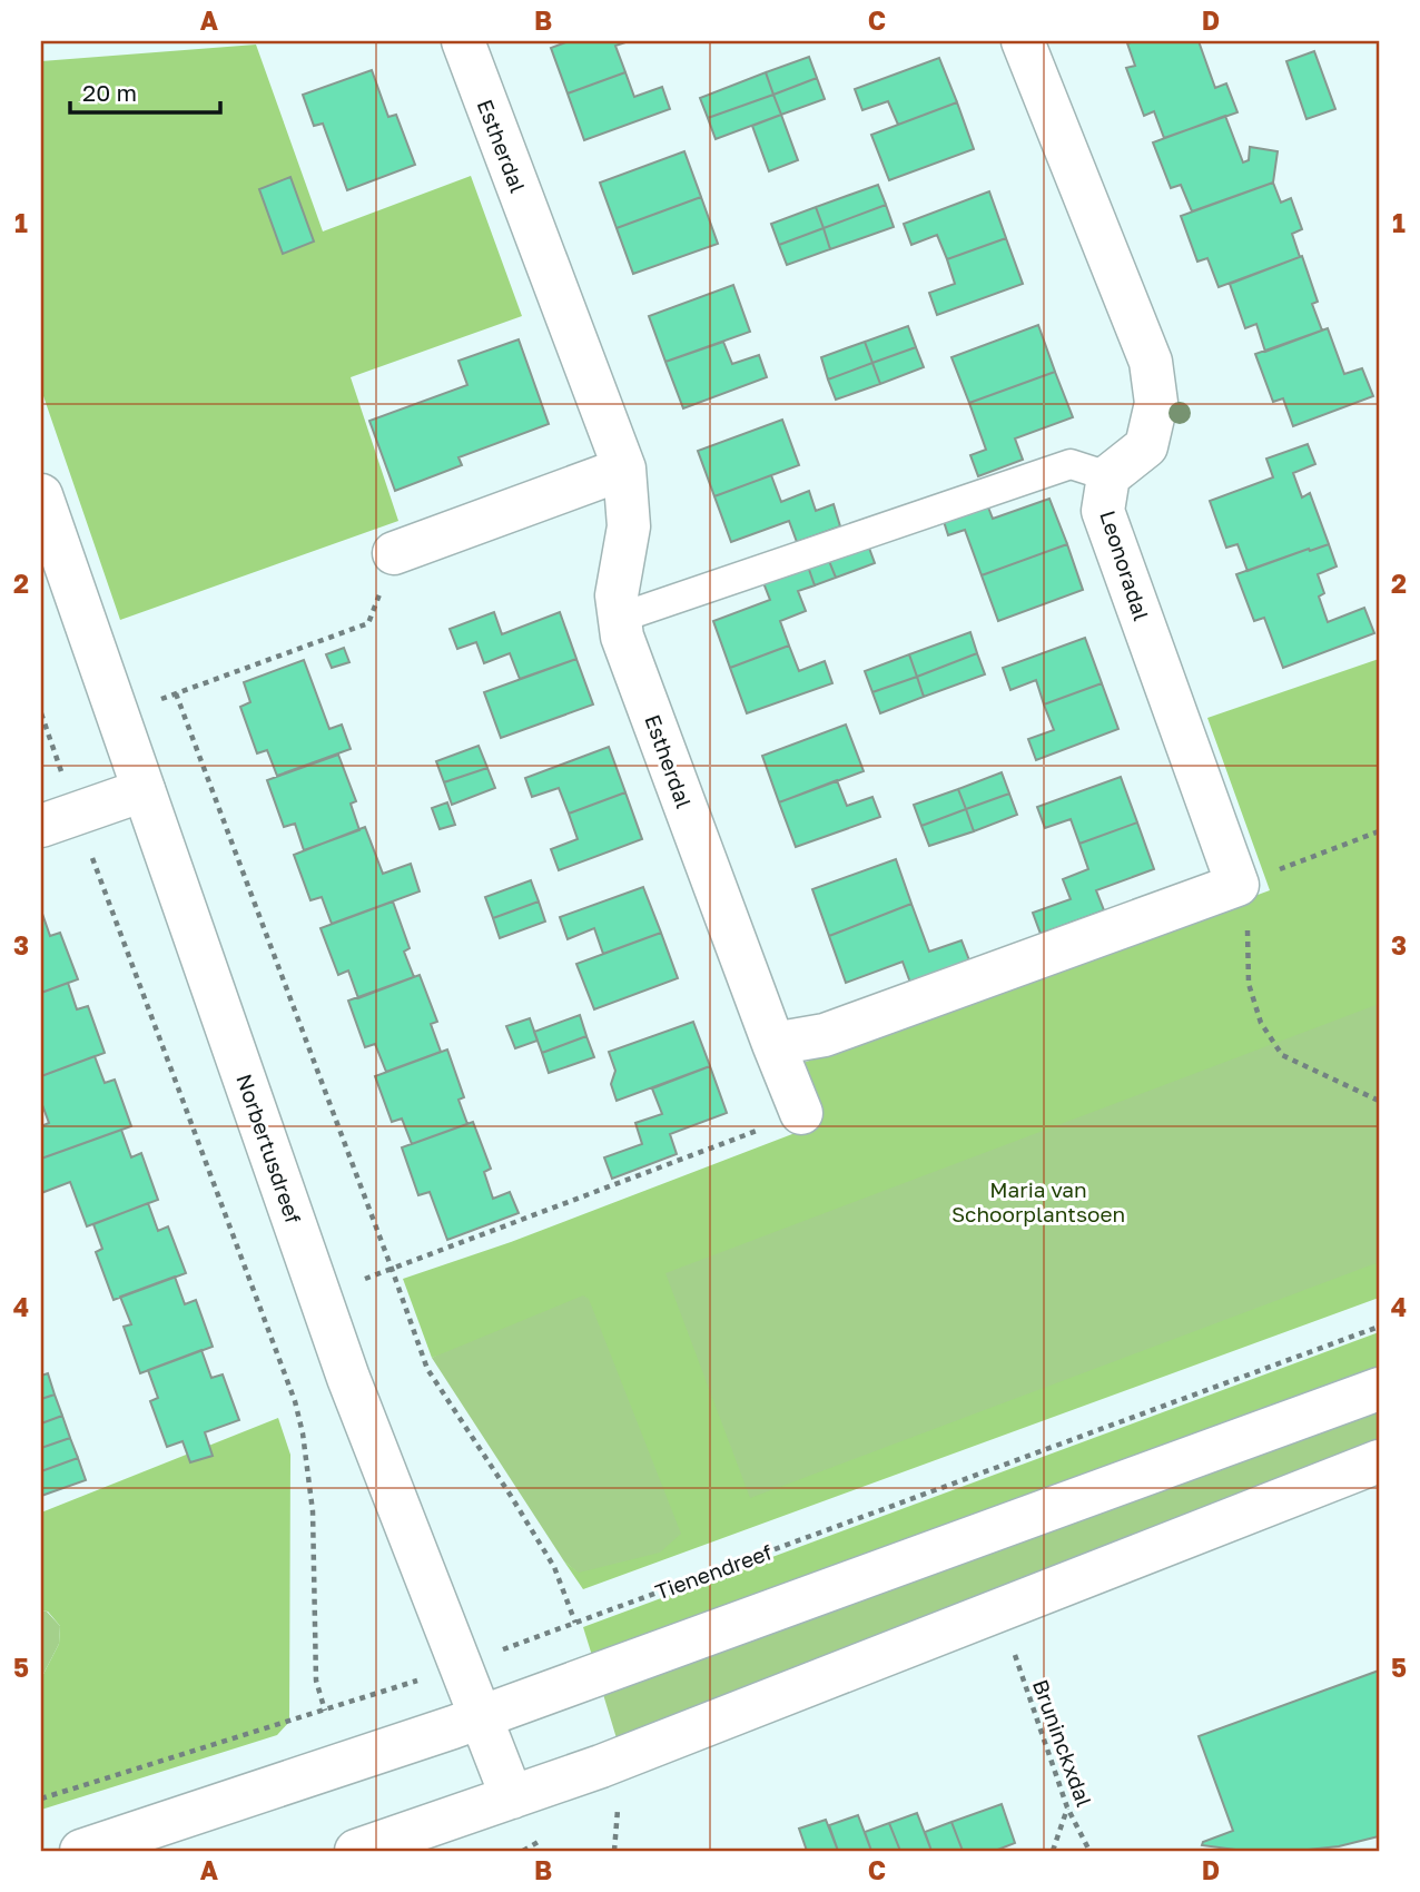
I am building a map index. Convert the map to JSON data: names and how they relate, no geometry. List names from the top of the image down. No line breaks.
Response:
{"streets":{"street":["Estherdal","Leonoradal","Norbertusdreef"],"path":["Tienendreef","Bruninckxdal"]},"crossings":[["Norbertusdreef","Tienendreef"]],"parks":["Maria van Schoorplantsoen"],"scale_bar":"20 m","grid":{"columns":["A","B","C","D"],"rows":["1","2","3","4","5"]}}
